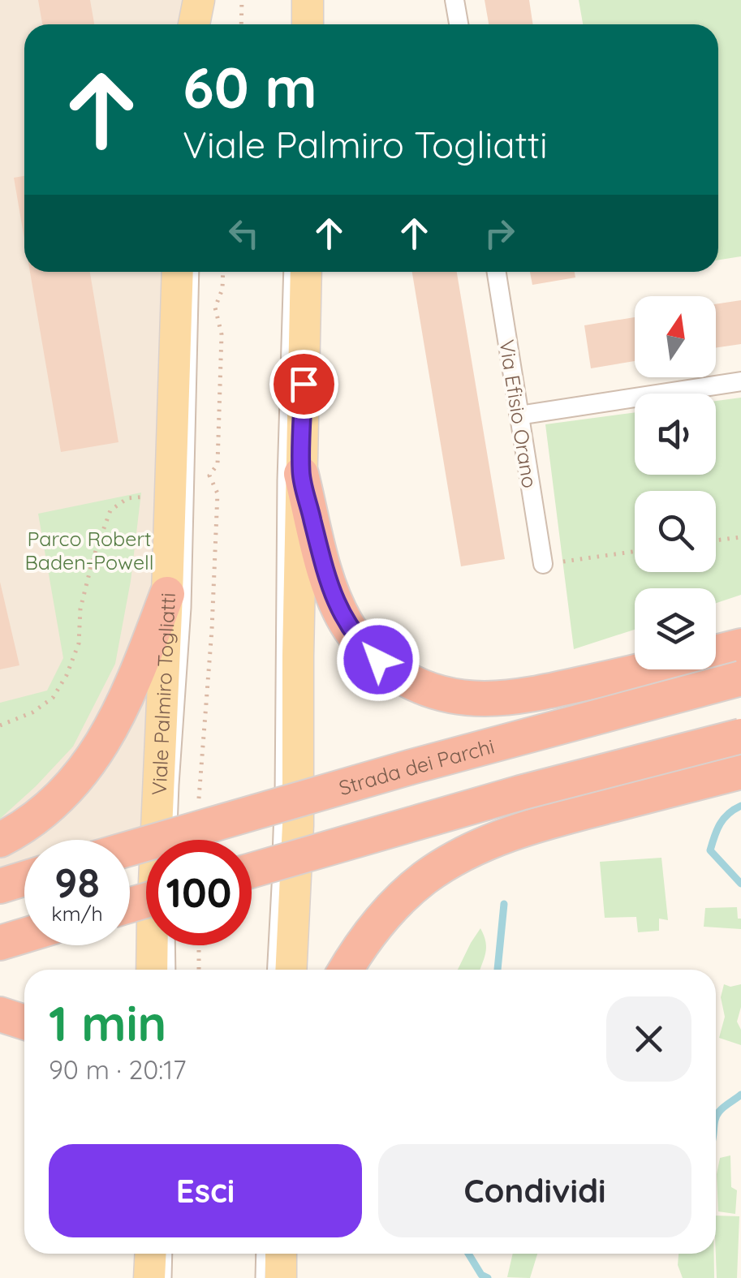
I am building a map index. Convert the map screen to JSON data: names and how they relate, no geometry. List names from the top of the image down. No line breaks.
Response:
{"streets":{"highway":["Strada dei Parchi"],"main road":["Viale Palmiro Togliatti"],"street":["Via Efisio Orano"]},"parks":["Parco Robert Baden-Powell"],"north":"top","page":{"turn":["60 m","Viale Palmiro Togliatti"],"speed":"98 km/h","limit":"100","heading":["1 min","90 m · 20:17"],"buttons":["Esci","Condividi"]}}
